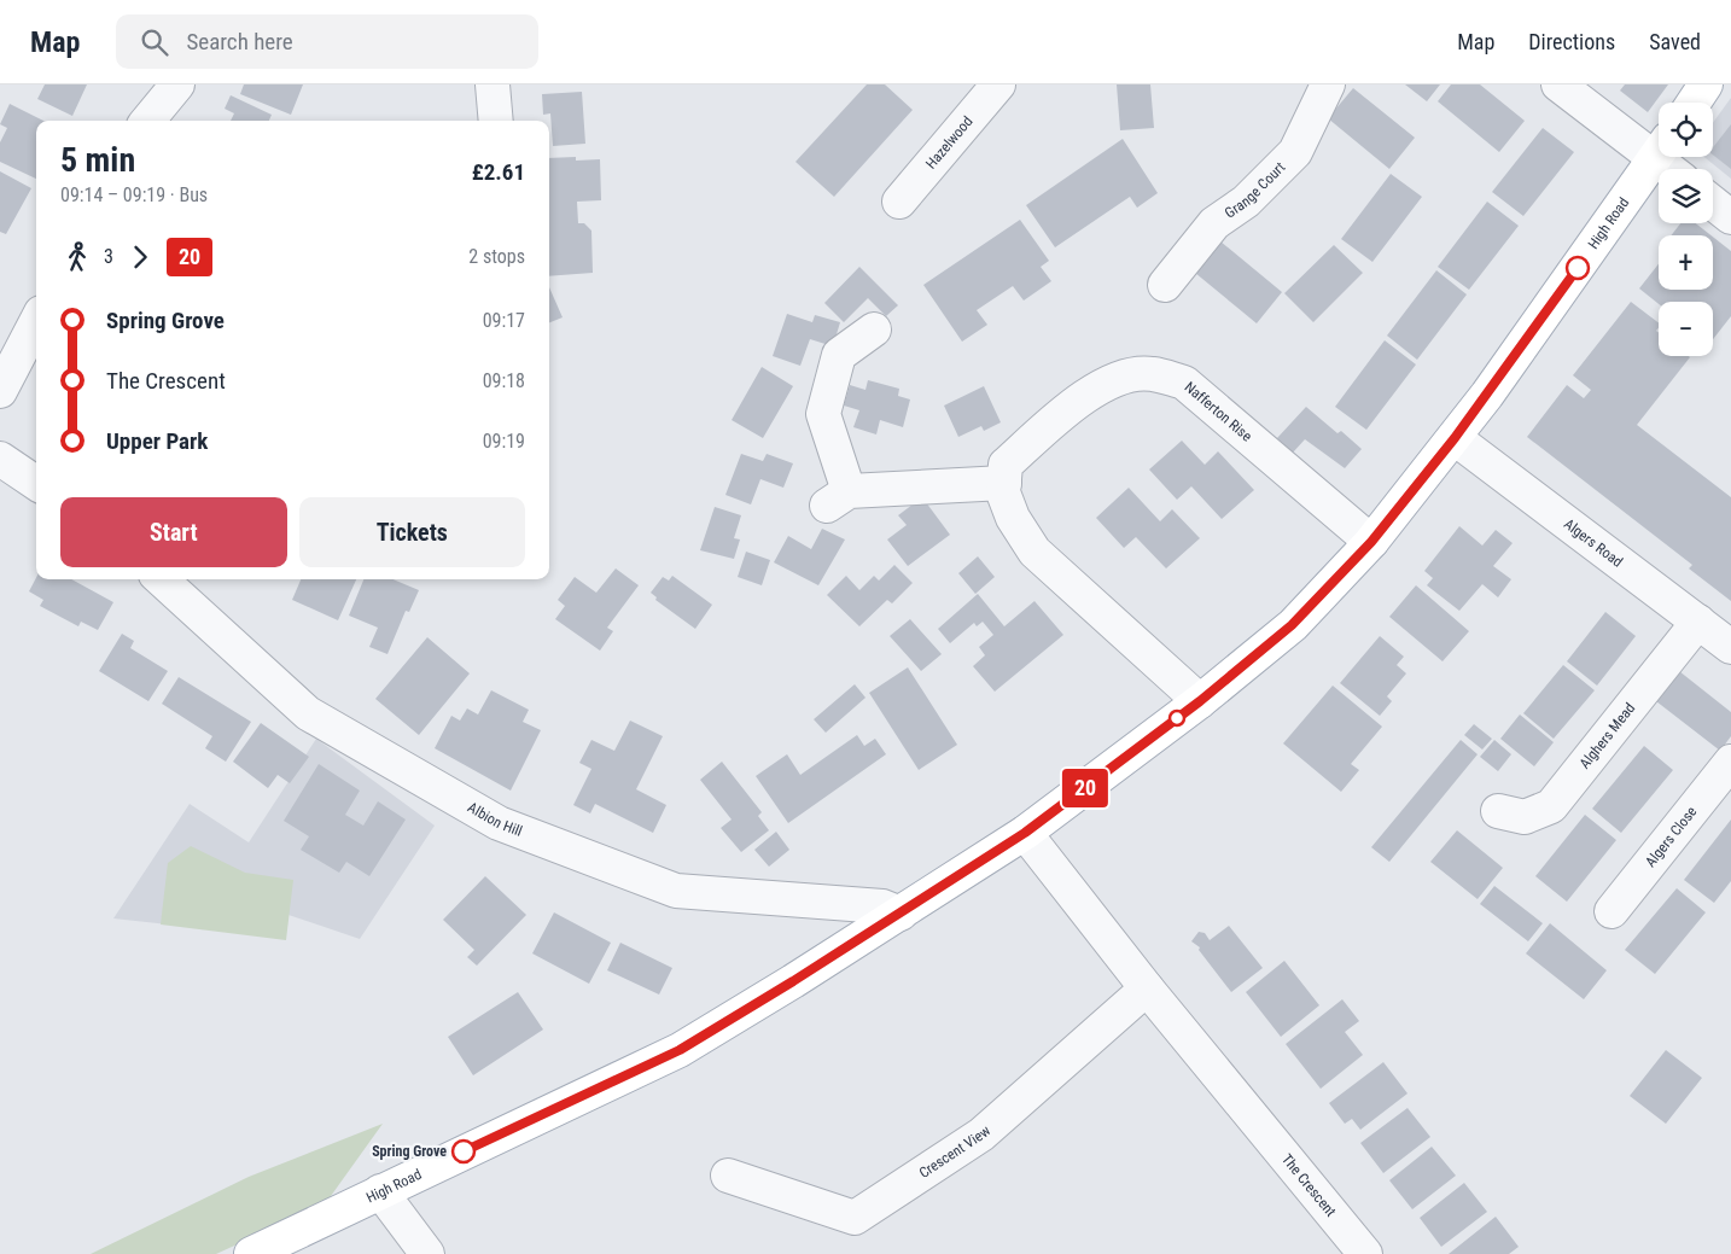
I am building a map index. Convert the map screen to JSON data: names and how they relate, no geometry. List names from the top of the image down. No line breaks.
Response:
{"streets":{"main road":["High Road"],"street":["Hazelwood","Grange Court","Nafferton Rise","Algers Road","Alghers Mead","Albion Hill","Algers Close","Crescent View","The Crescent"]},"crossings":[["High Road","Nafferton Rise"],["High Road","Algers Road"],["High Road","Albion Hill"],["High Road","The Crescent"],["Algers Road","Alghers Mead"],["Crescent View","The Crescent"]],"places":["Spring Grove"],"lines":["bus line 20"],"page":{"header":"Map","search":"Search here","nav":["Map","Directions","Saved"],"on_map":"20","map_buttons":["+","−"],"heading":["5 min","09:14 – 09:19 · Bus","£2.61"],"legs":["3","20","2 stops"],"list":[{"name":"Spring Grove","value":"09:17"},{"name":"The Crescent","value":"09:18"},{"name":"Upper Park","value":"09:19"}],"buttons":["Start","Tickets"]}}
